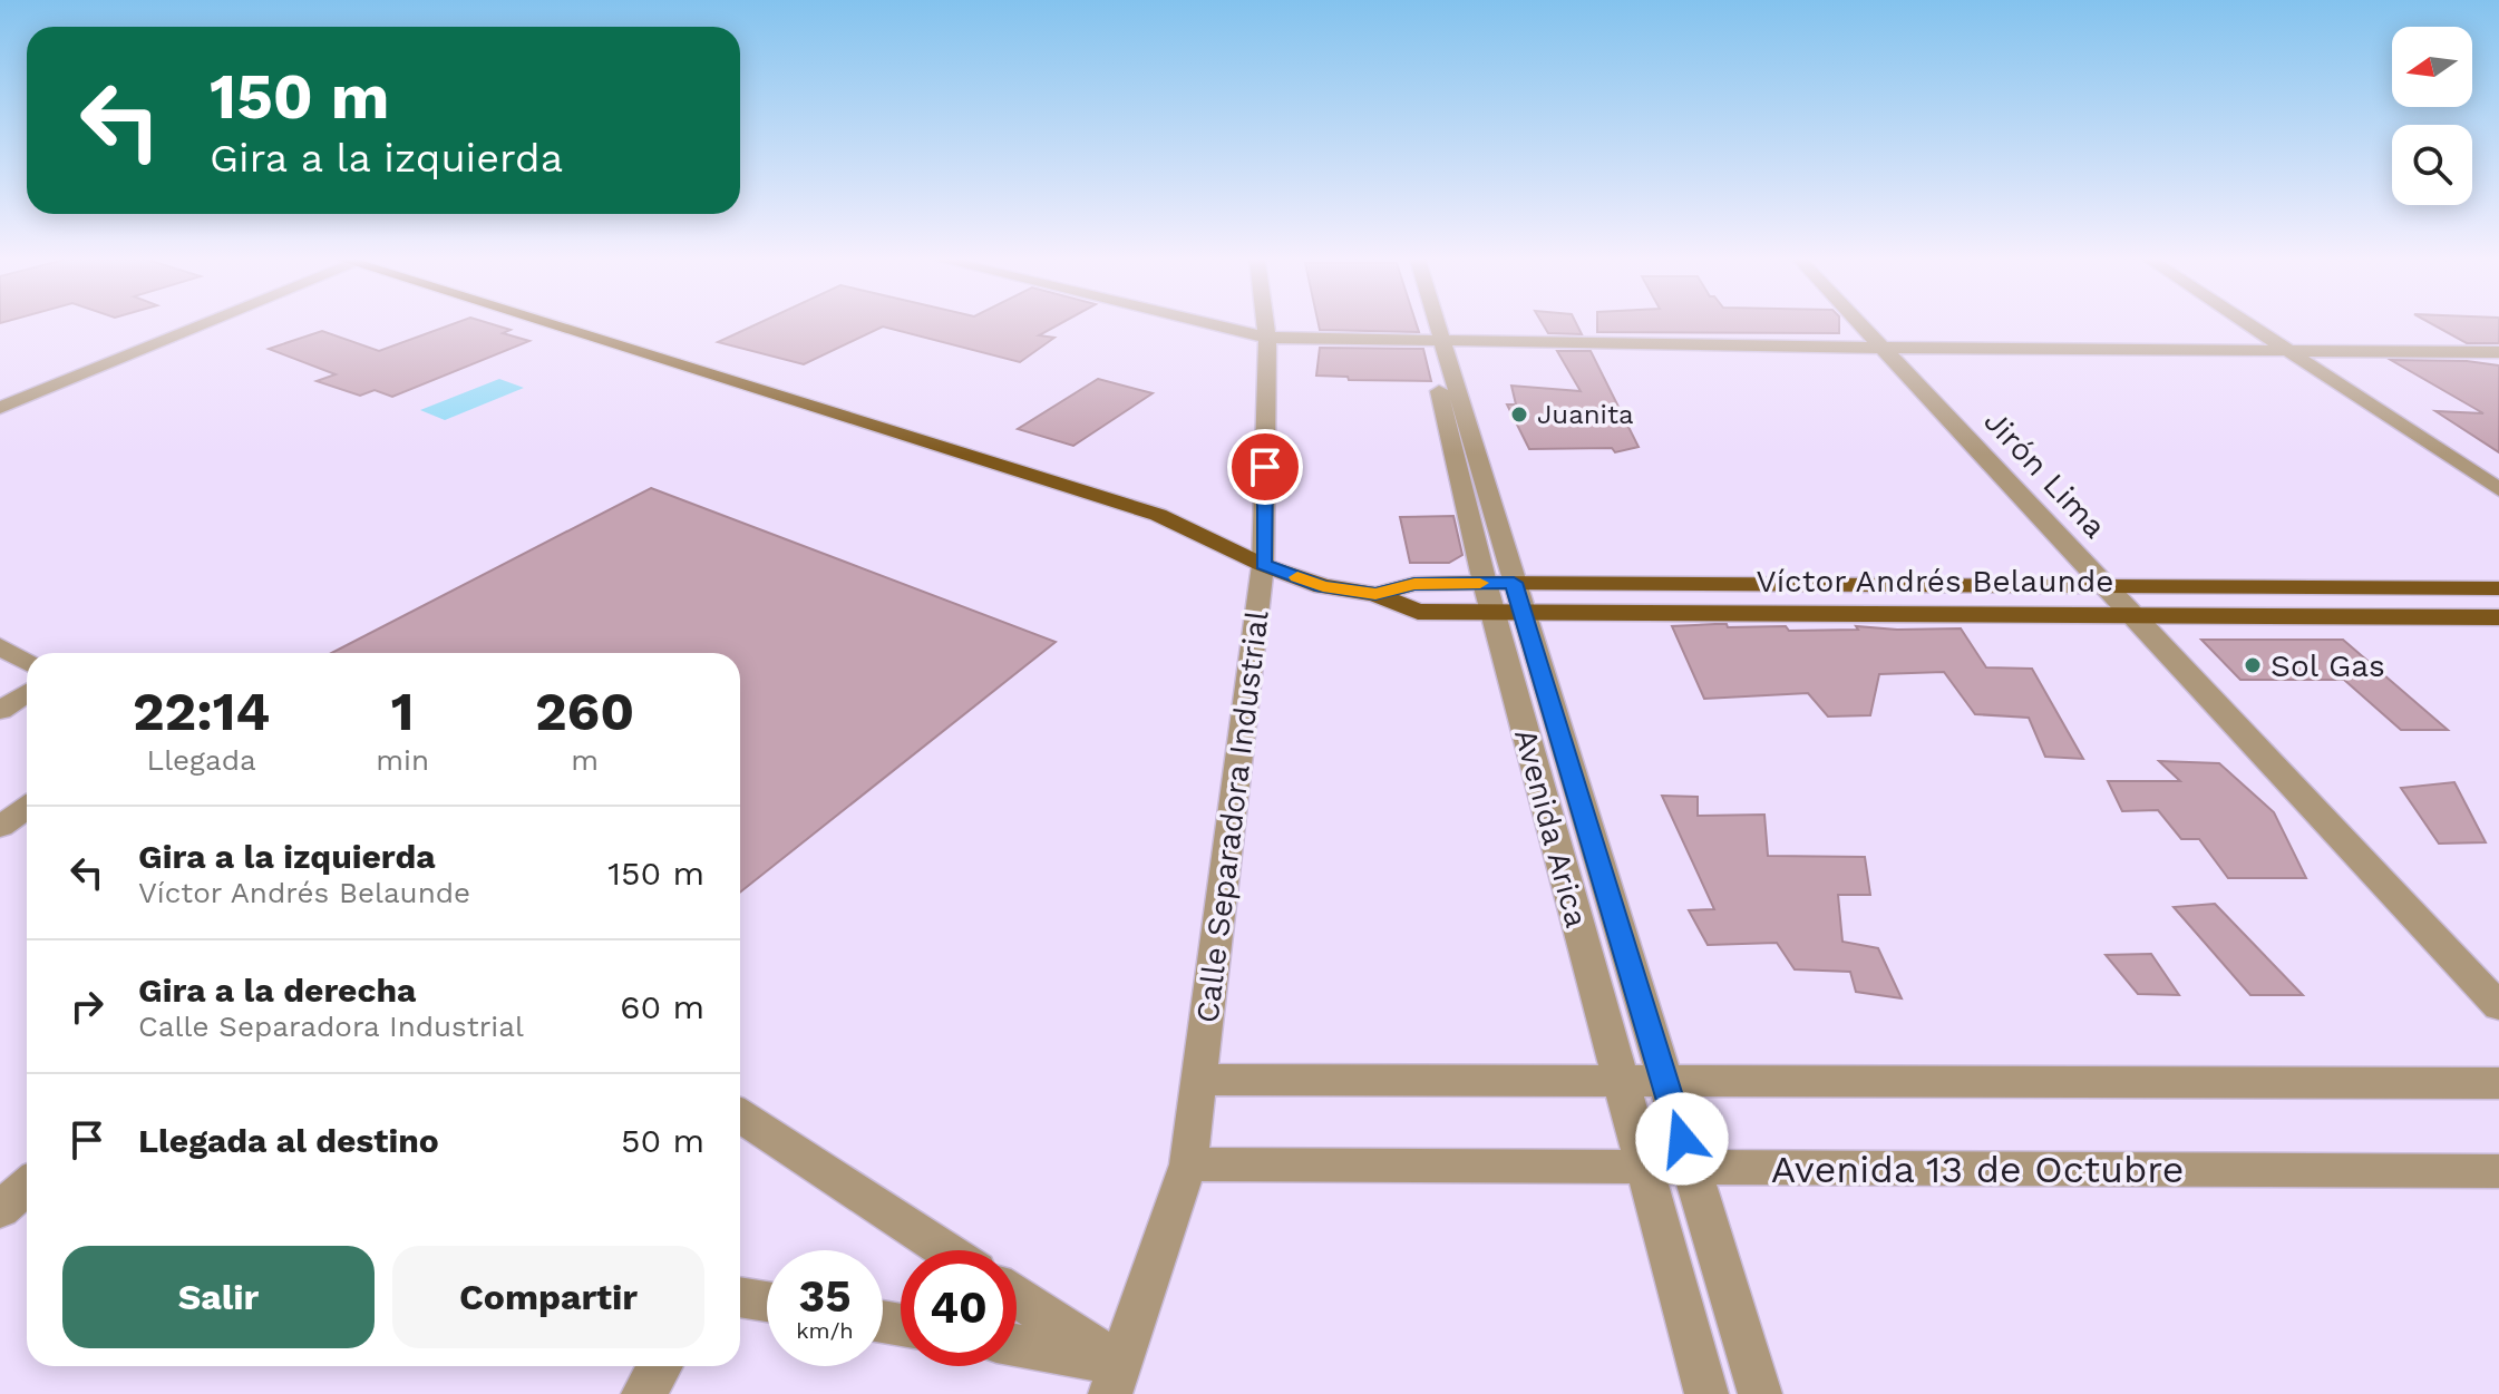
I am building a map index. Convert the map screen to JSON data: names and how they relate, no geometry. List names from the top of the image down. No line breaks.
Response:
{"streets":{"main road":["Víctor Andrés Belaunde"],"street":["Jirón Lima","Calle Separadora Industrial","Avenida Arica","Avenida 13 de Octubre"]},"crossings":[["Jirón Lima","Víctor Andrés Belaunde"],["Víctor Andrés Belaunde","Calle Separadora Industrial"],["Víctor Andrés Belaunde","Avenida Arica"],["Calle Separadora Industrial","Avenida 13 de Octubre"],["Avenida Arica","Avenida 13 de Octubre"]],"places":["Juanita","Sol Gas"],"north":"left","page":{"turn":["150 m","Gira a la izquierda"],"eta":["22:14","Llegada","1","min","260","m"],"list":[{"name":"Gira a la izquierda","note":"Víctor Andrés Belaunde","value":"150 m"},{"name":"Gira a la derecha","note":"Calle Separadora Industrial","value":"60 m"},{"name":"Llegada al destino","value":"50 m"}],"buttons":["Salir","Compartir"],"speed":"35 km/h","limit":"40"}}
